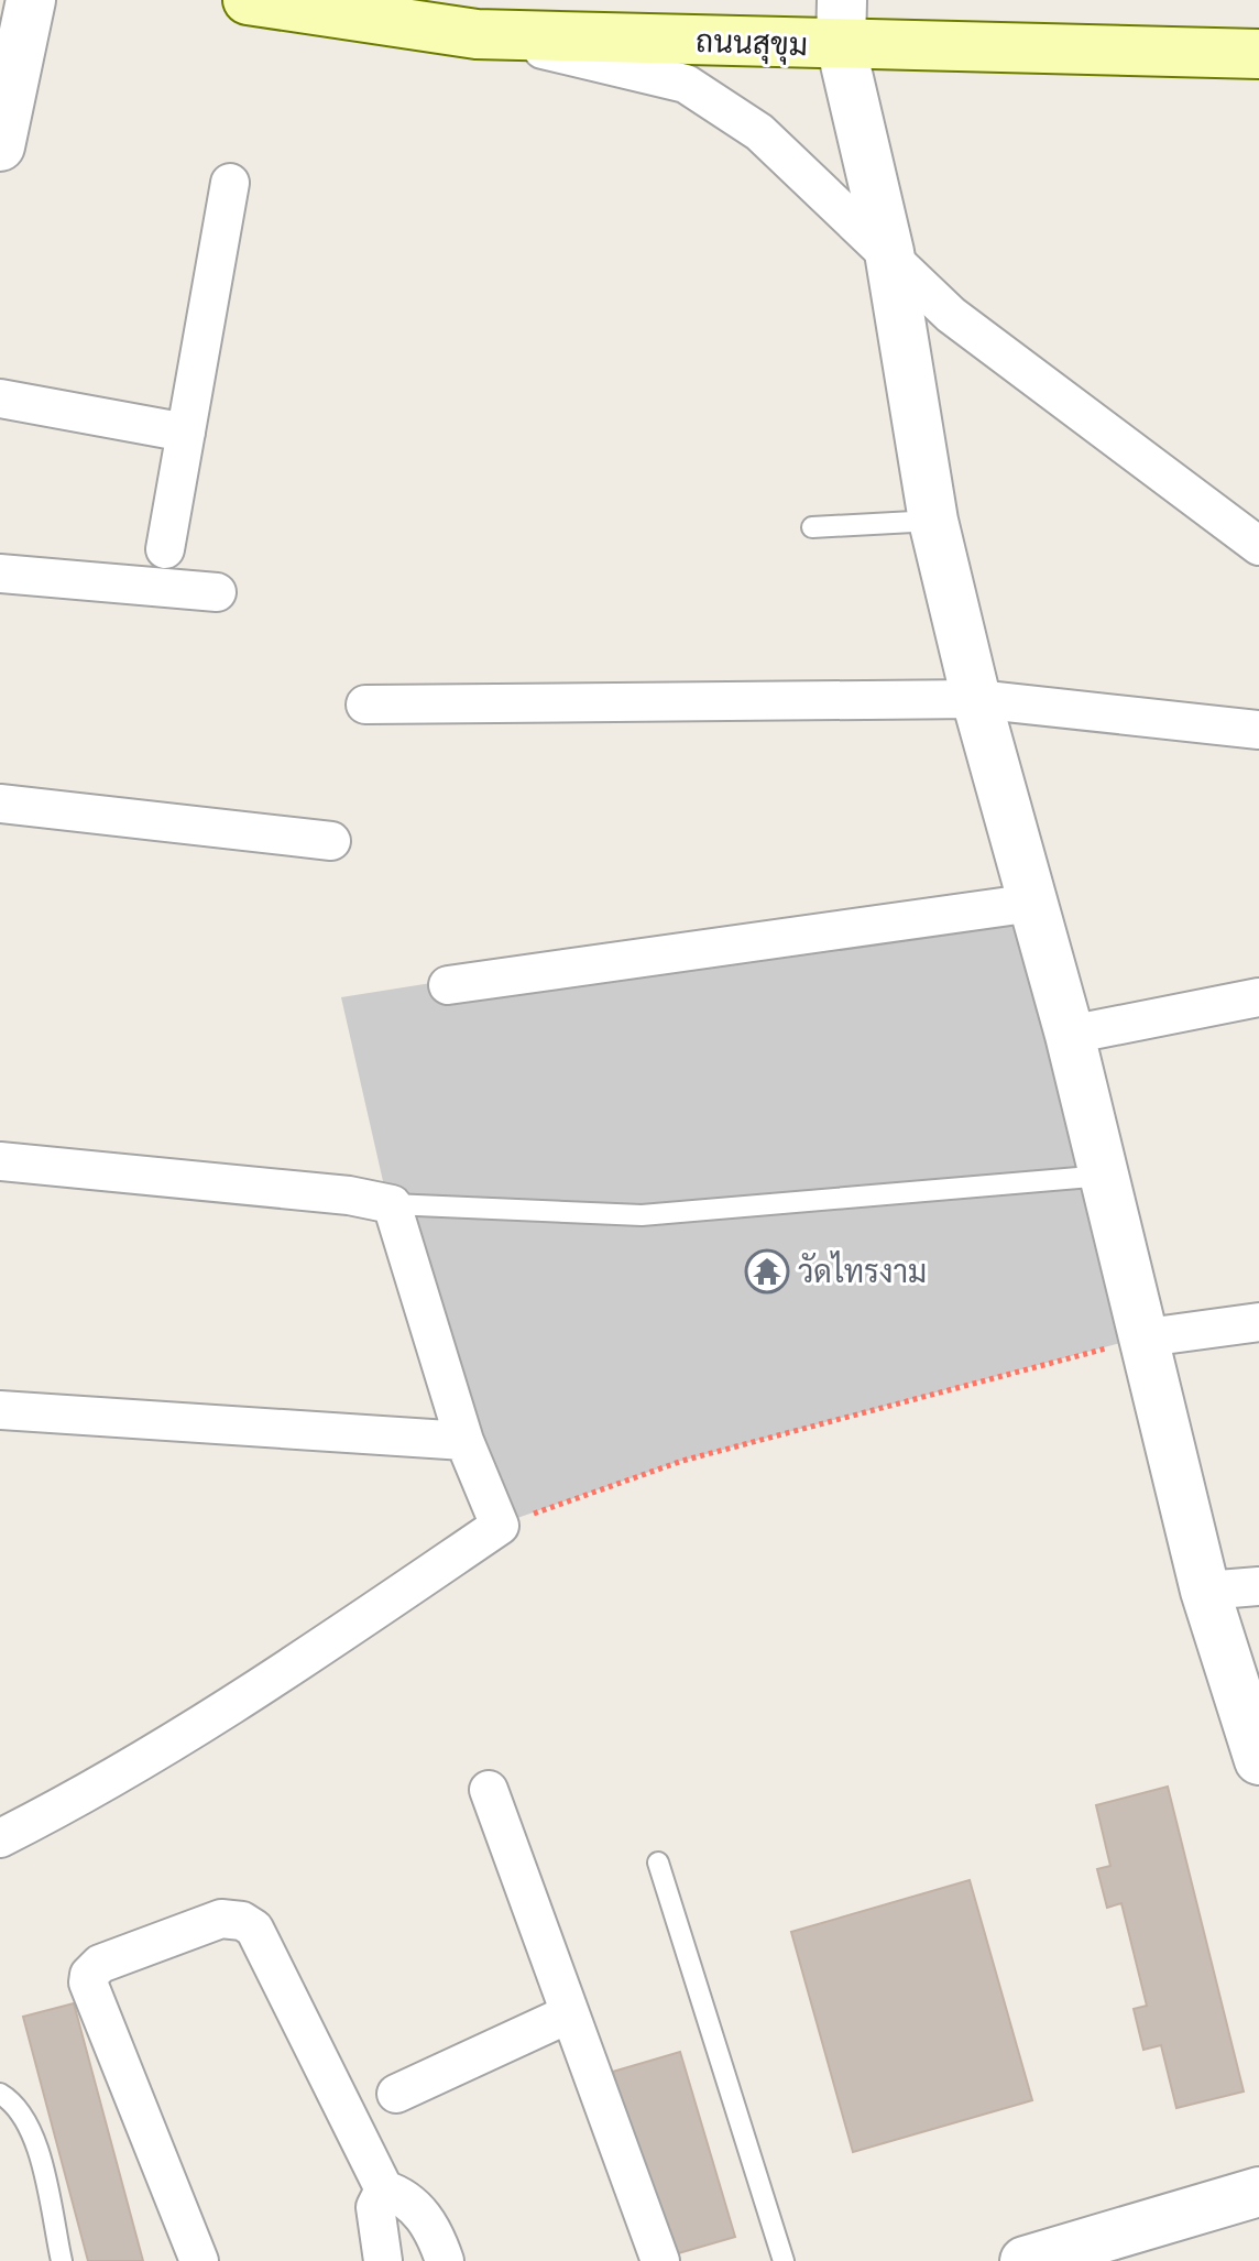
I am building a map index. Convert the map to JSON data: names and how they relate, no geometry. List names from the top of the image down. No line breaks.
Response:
{"streets":{"main road":["ถนนสุขุม"]},"places":{"temple":["วัดไทรงาม"]}}
